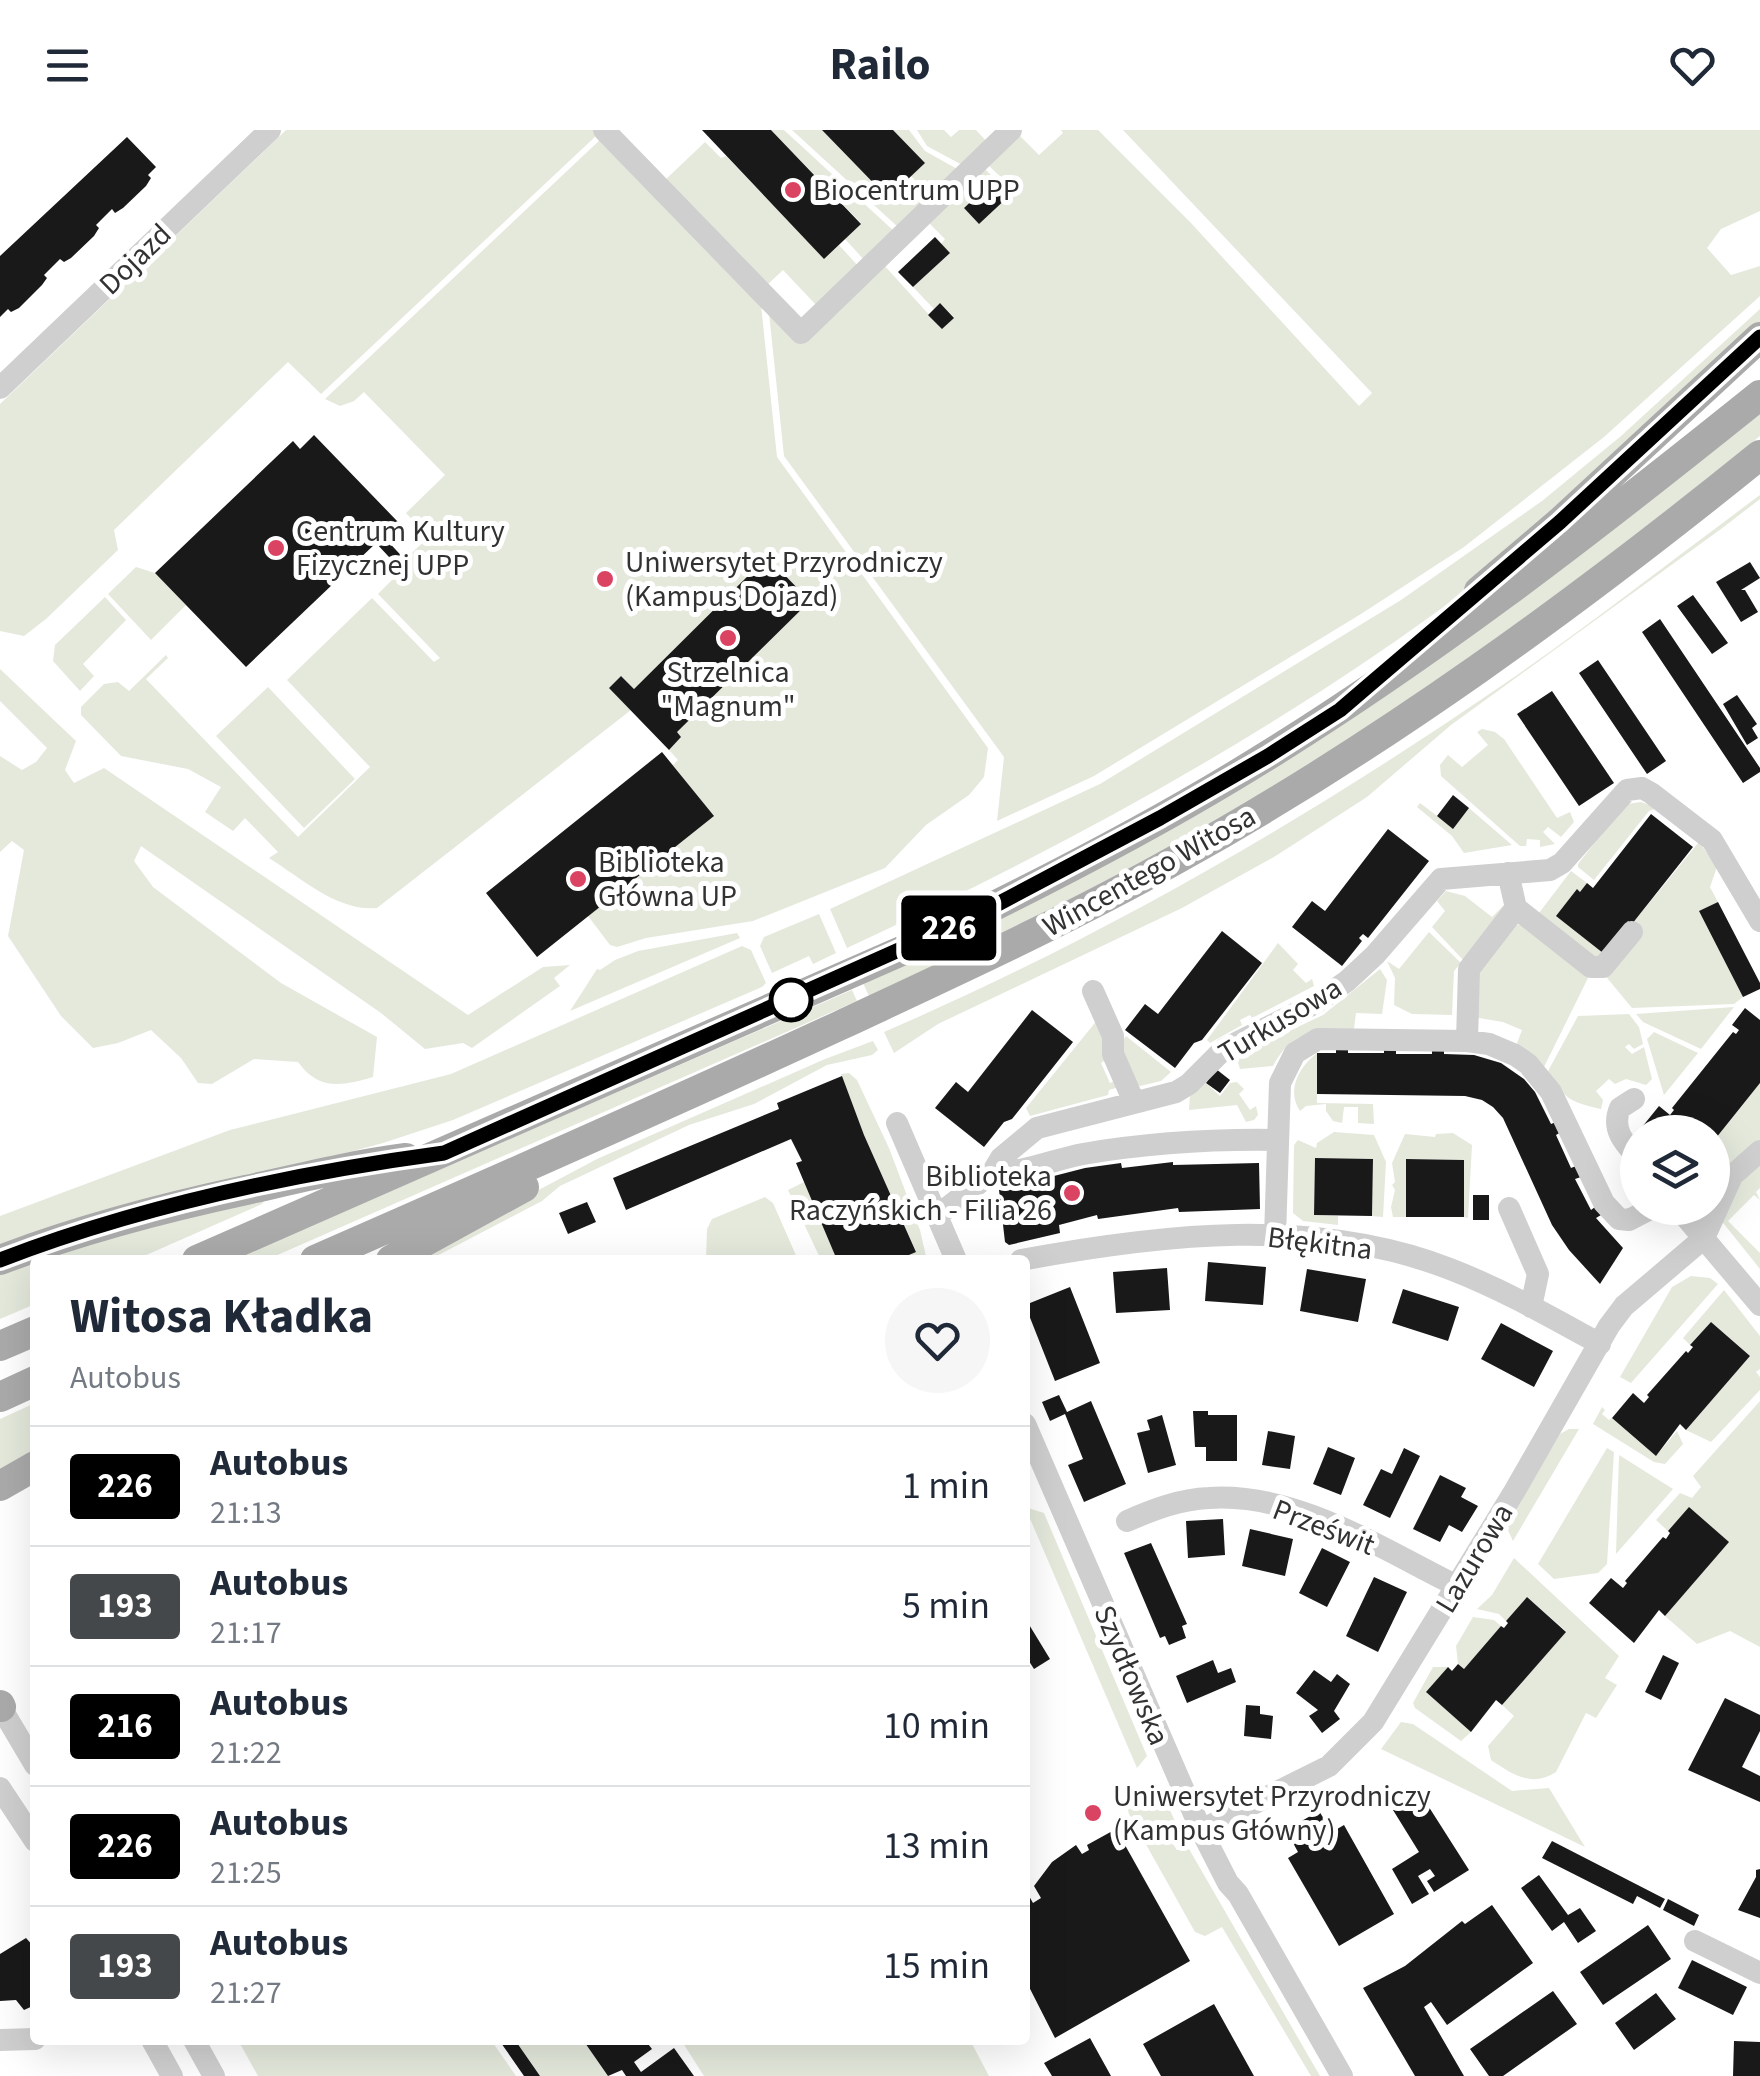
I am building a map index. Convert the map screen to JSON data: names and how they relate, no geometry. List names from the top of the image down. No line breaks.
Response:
{"streets":{"main road":["Wincentego Witosa"],"street":["Dojazd","Turkusowa","Błękitna","Prześwit","Lazurowa","Szydłowska"]},"crossings":[["Turkusowa","Błękitna"],["Błękitna","Lazurowa"],["Prześwit","Lazurowa"],["Lazurowa","Szydłowska"]],"places":["Biocentrum UPP","Centrum Kultury Fizycznej UPP","Uniwersytet Przyrodniczy (Kampus Dojazd)","Strzelnica \"Magnum\"","Biblioteka Główna UP","Biblioteka Raczyńskich - Filia 26","Uniwersytet Przyrodniczy (Kampus Główny)"],"lines":["bus line 226"],"page":{"header":"Railo","on_map":"226","heading":["Witosa Kładka","Autobus"],"list":[{"mark":"226","name":"Autobus","note":"21:13","value":"1 min"},{"mark":"193","name":"Autobus","note":"21:17","value":"5 min"},{"mark":"216","name":"Autobus","note":"21:22","value":"10 min"},{"mark":"226","name":"Autobus","note":"21:25","value":"13 min"},{"mark":"193","name":"Autobus","note":"21:27","value":"15 min"}]}}
